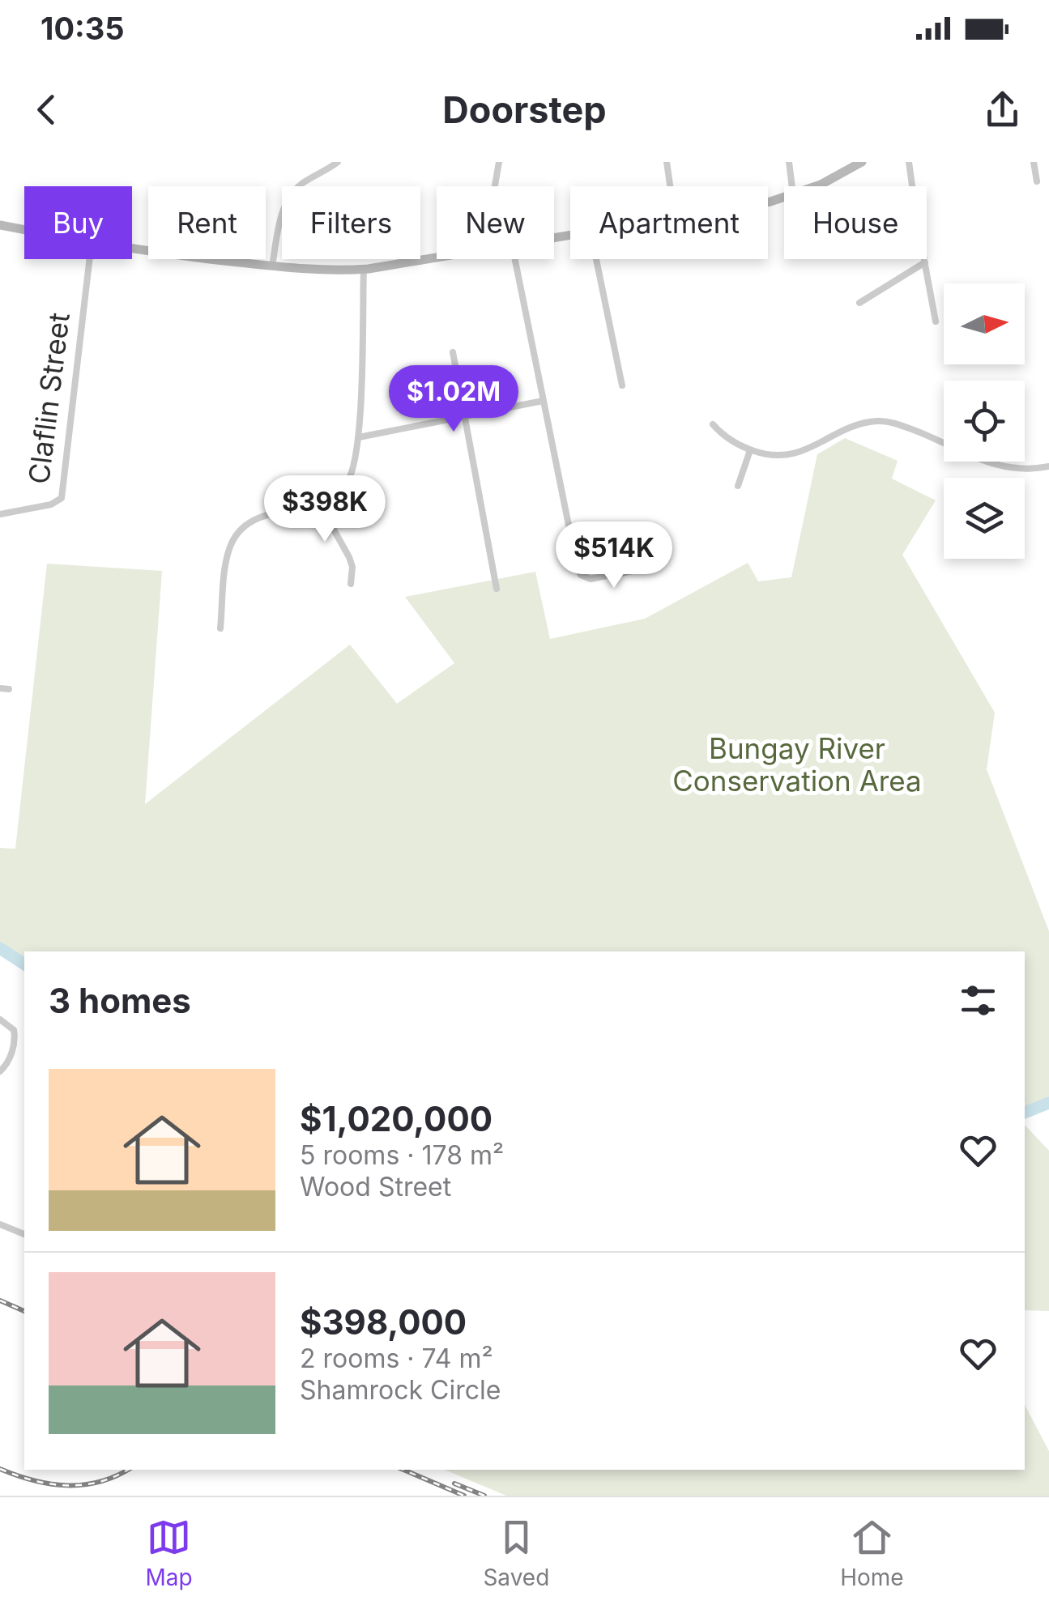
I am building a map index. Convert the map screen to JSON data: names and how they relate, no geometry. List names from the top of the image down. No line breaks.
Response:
{"streets":{"street":["Claflin Street"]},"parks":["Bungay River Conservation Area"],"north":"right","page":{"status":"10:35","header":"Doorstep","chip":["Buy","Rent","Filters","New","Apartment","House"],"price":["$1.02M","$398K","$514K"],"heading":"3 homes","list":[{"name":"$1,020,000","note":"5 rooms · 178 m² · Wood Street"},{"name":"$398,000","note":"2 rooms · 74 m² · Shamrock Circle"}],"tabs":["Map","Saved","Home"]}}
